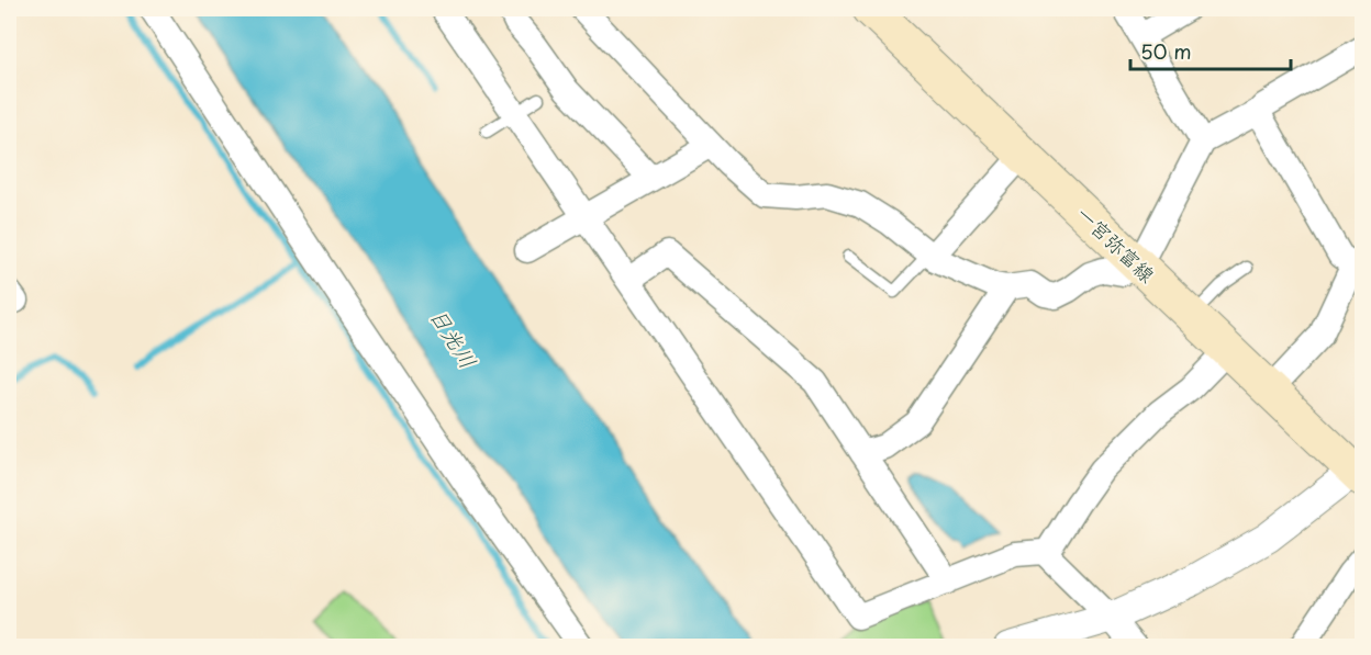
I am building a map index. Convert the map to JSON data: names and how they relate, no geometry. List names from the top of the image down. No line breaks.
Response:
{"streets":{"main road":["一宮弥富線"]},"water":["日光川"],"scale_bar":"50 m"}
